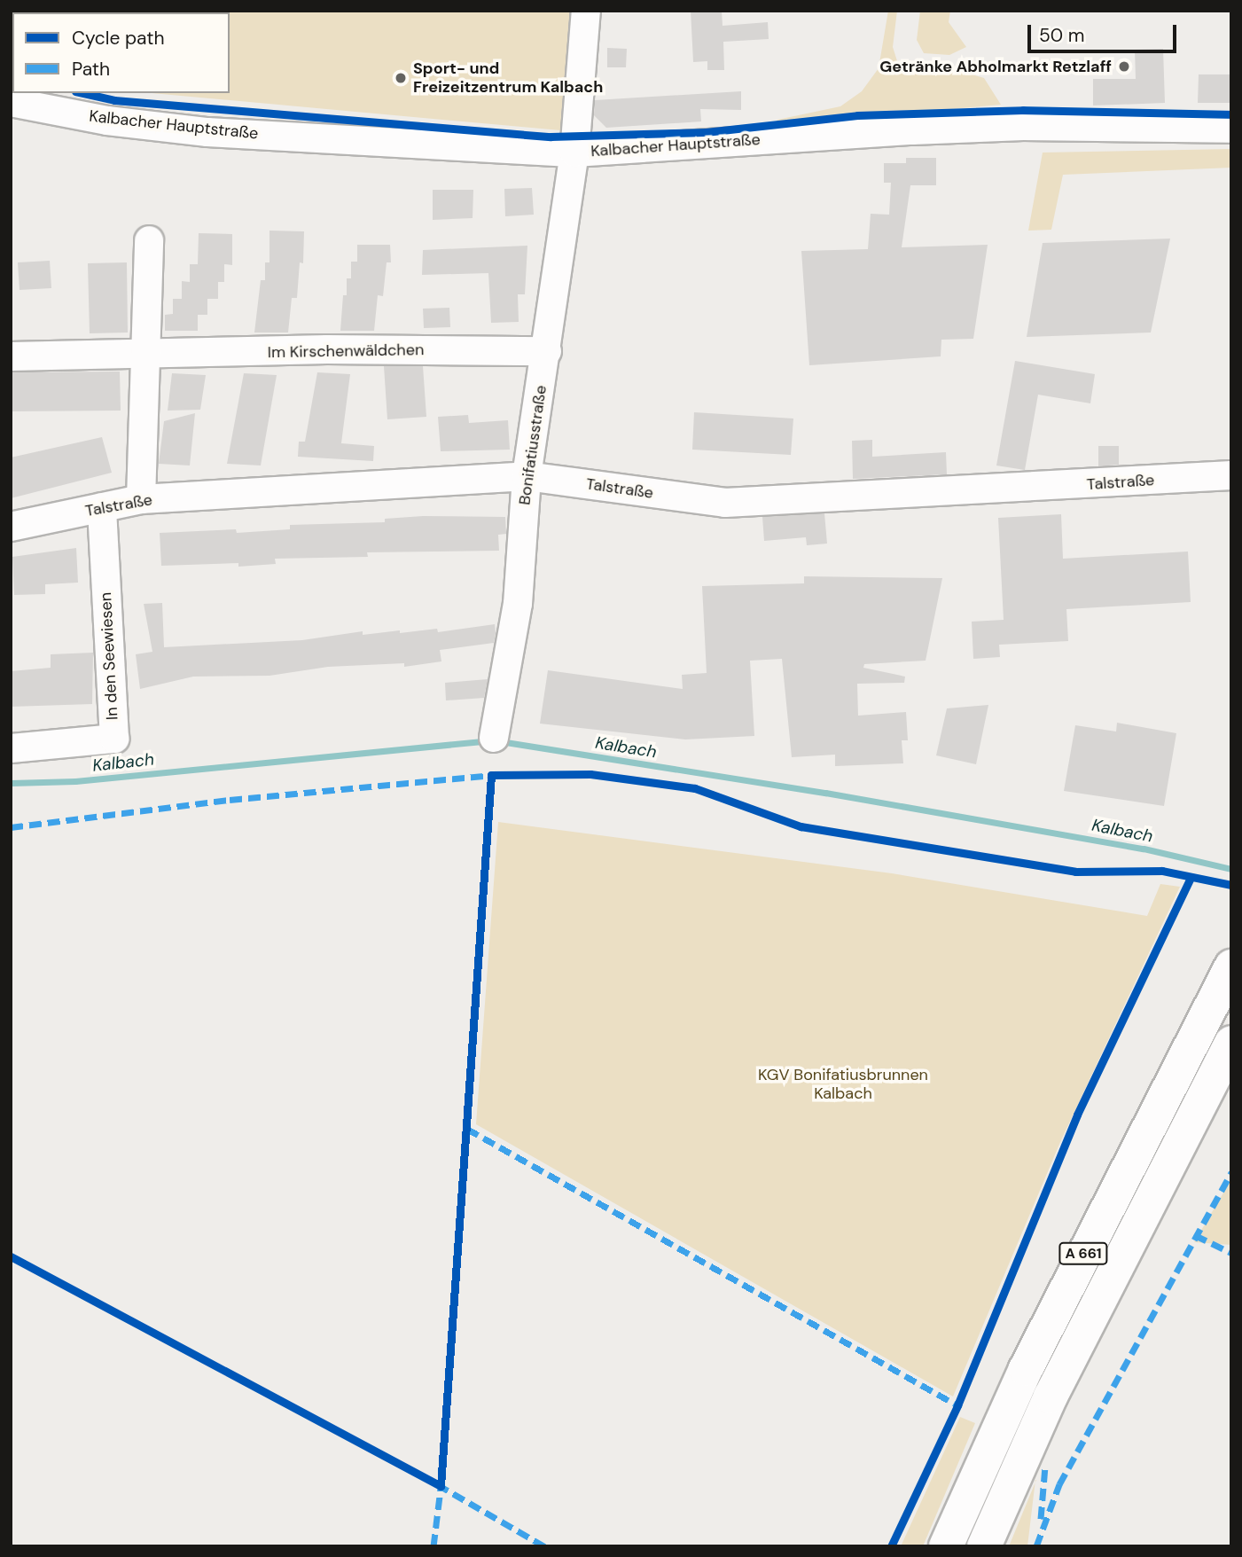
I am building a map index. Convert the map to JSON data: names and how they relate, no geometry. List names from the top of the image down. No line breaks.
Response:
{"streets":{"highway":["A 661"],"street":["Kalbacher Hauptstraße","Im Kirschenwäldchen","Bonifatiusstraße","Talstraße","In den Seewiesen"]},"crossings":[["Kalbacher Hauptstraße","Bonifatiusstraße"],["Im Kirschenwäldchen","Bonifatiusstraße"],["Bonifatiusstraße","Talstraße"],["Talstraße","In den Seewiesen"]],"water":["Kalbach"],"parks":["KGV Bonifatiusbrunnen Kalbach"],"places":["Getränke Abholmarkt Retzlaff","Sport- und Freizeitzentrum Kalbach"],"legend":["Cycle path","Path"],"scale_bar":"50 m"}
